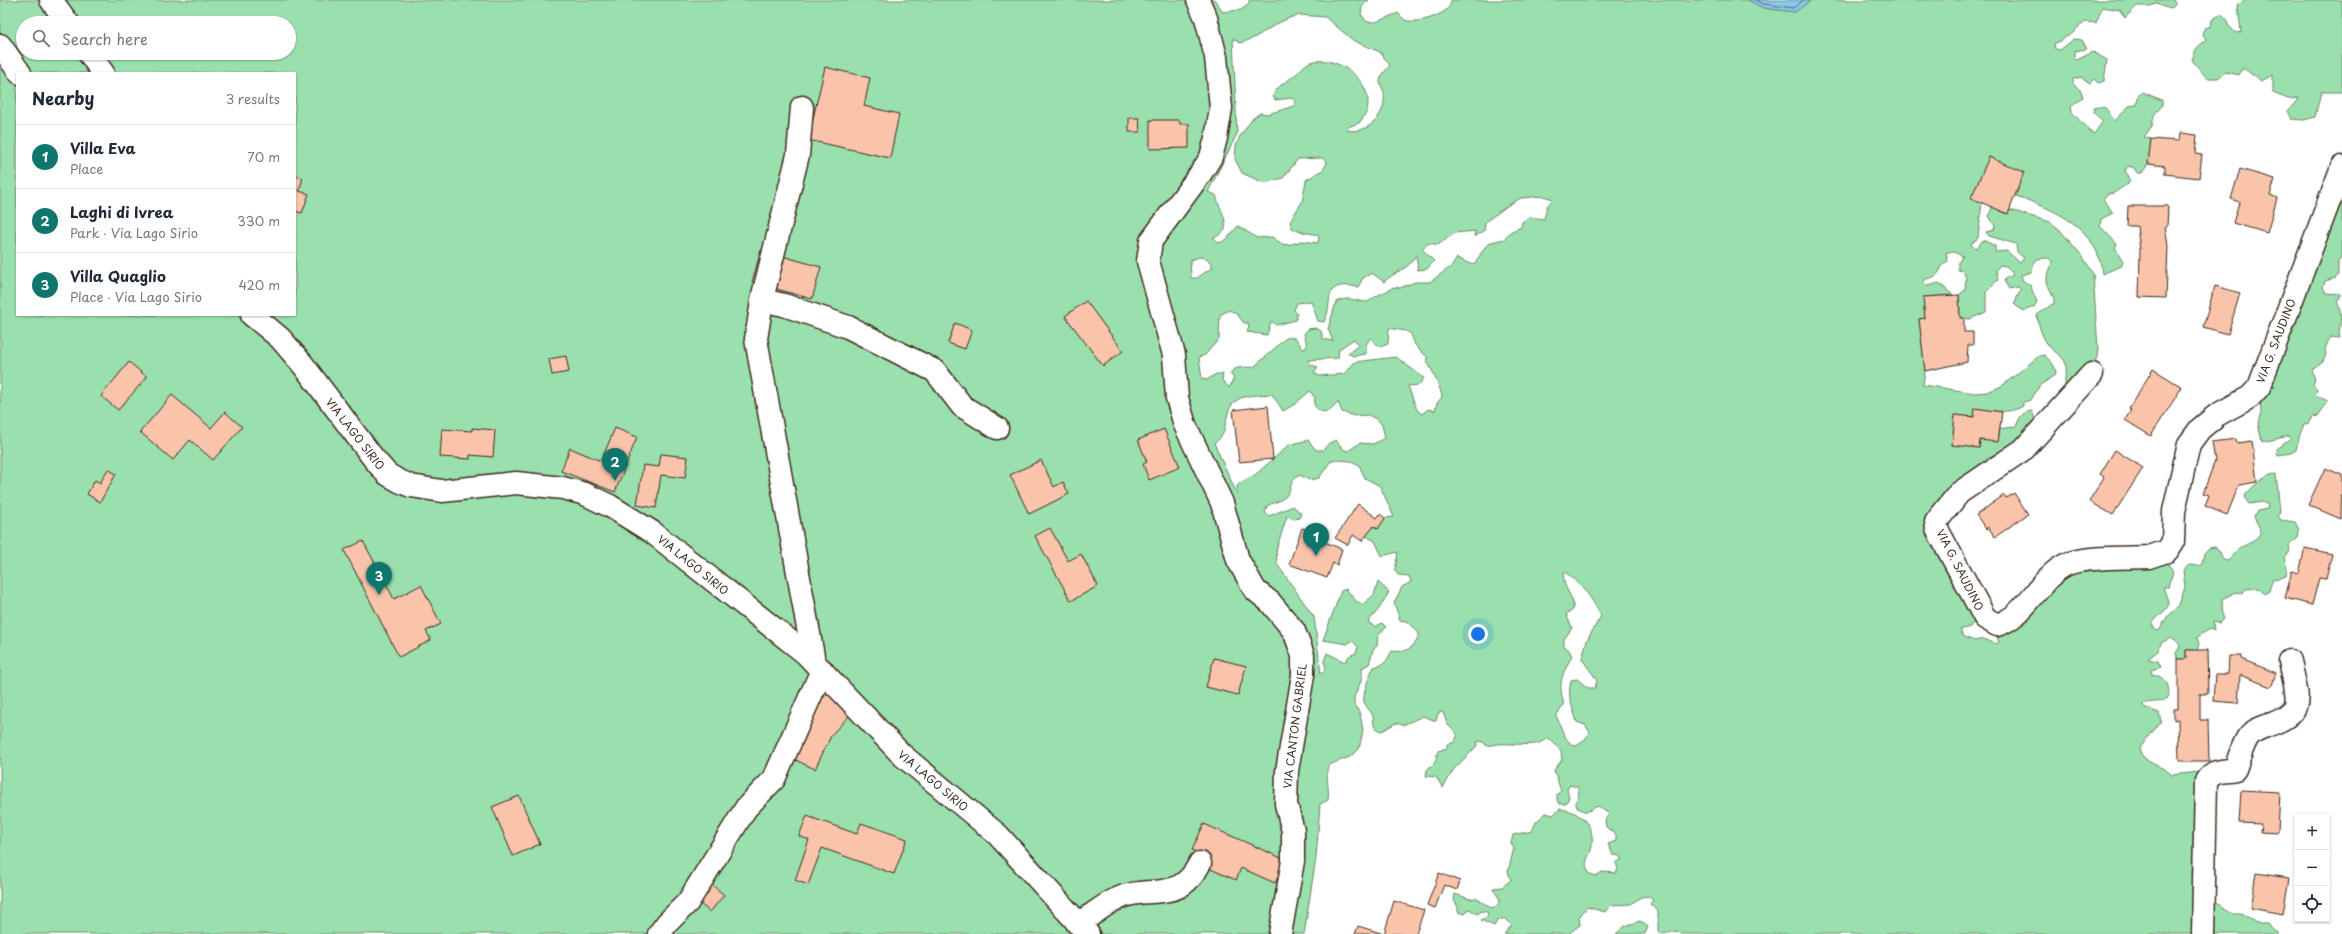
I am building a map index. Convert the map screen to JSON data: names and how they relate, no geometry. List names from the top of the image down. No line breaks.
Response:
{"streets":{"street":["VIA G. SAUDINO","VIA LAGO SIRIO","VIA CANTON GABRIEL"]},"page":{"search":"Search here","heading":["Nearby","3 results"],"list":[{"mark":"1","name":"Villa Eva","note":"Place","value":"70 m"},{"mark":"2","name":"Laghi di Ivrea","note":"Park · Via Lago Sirio","value":"330 m"},{"mark":"3","name":"Villa Quaglio","note":"Place · Via Lago Sirio","value":"420 m"}],"pins":["2","1","3"],"map_buttons":["+","−"]}}
